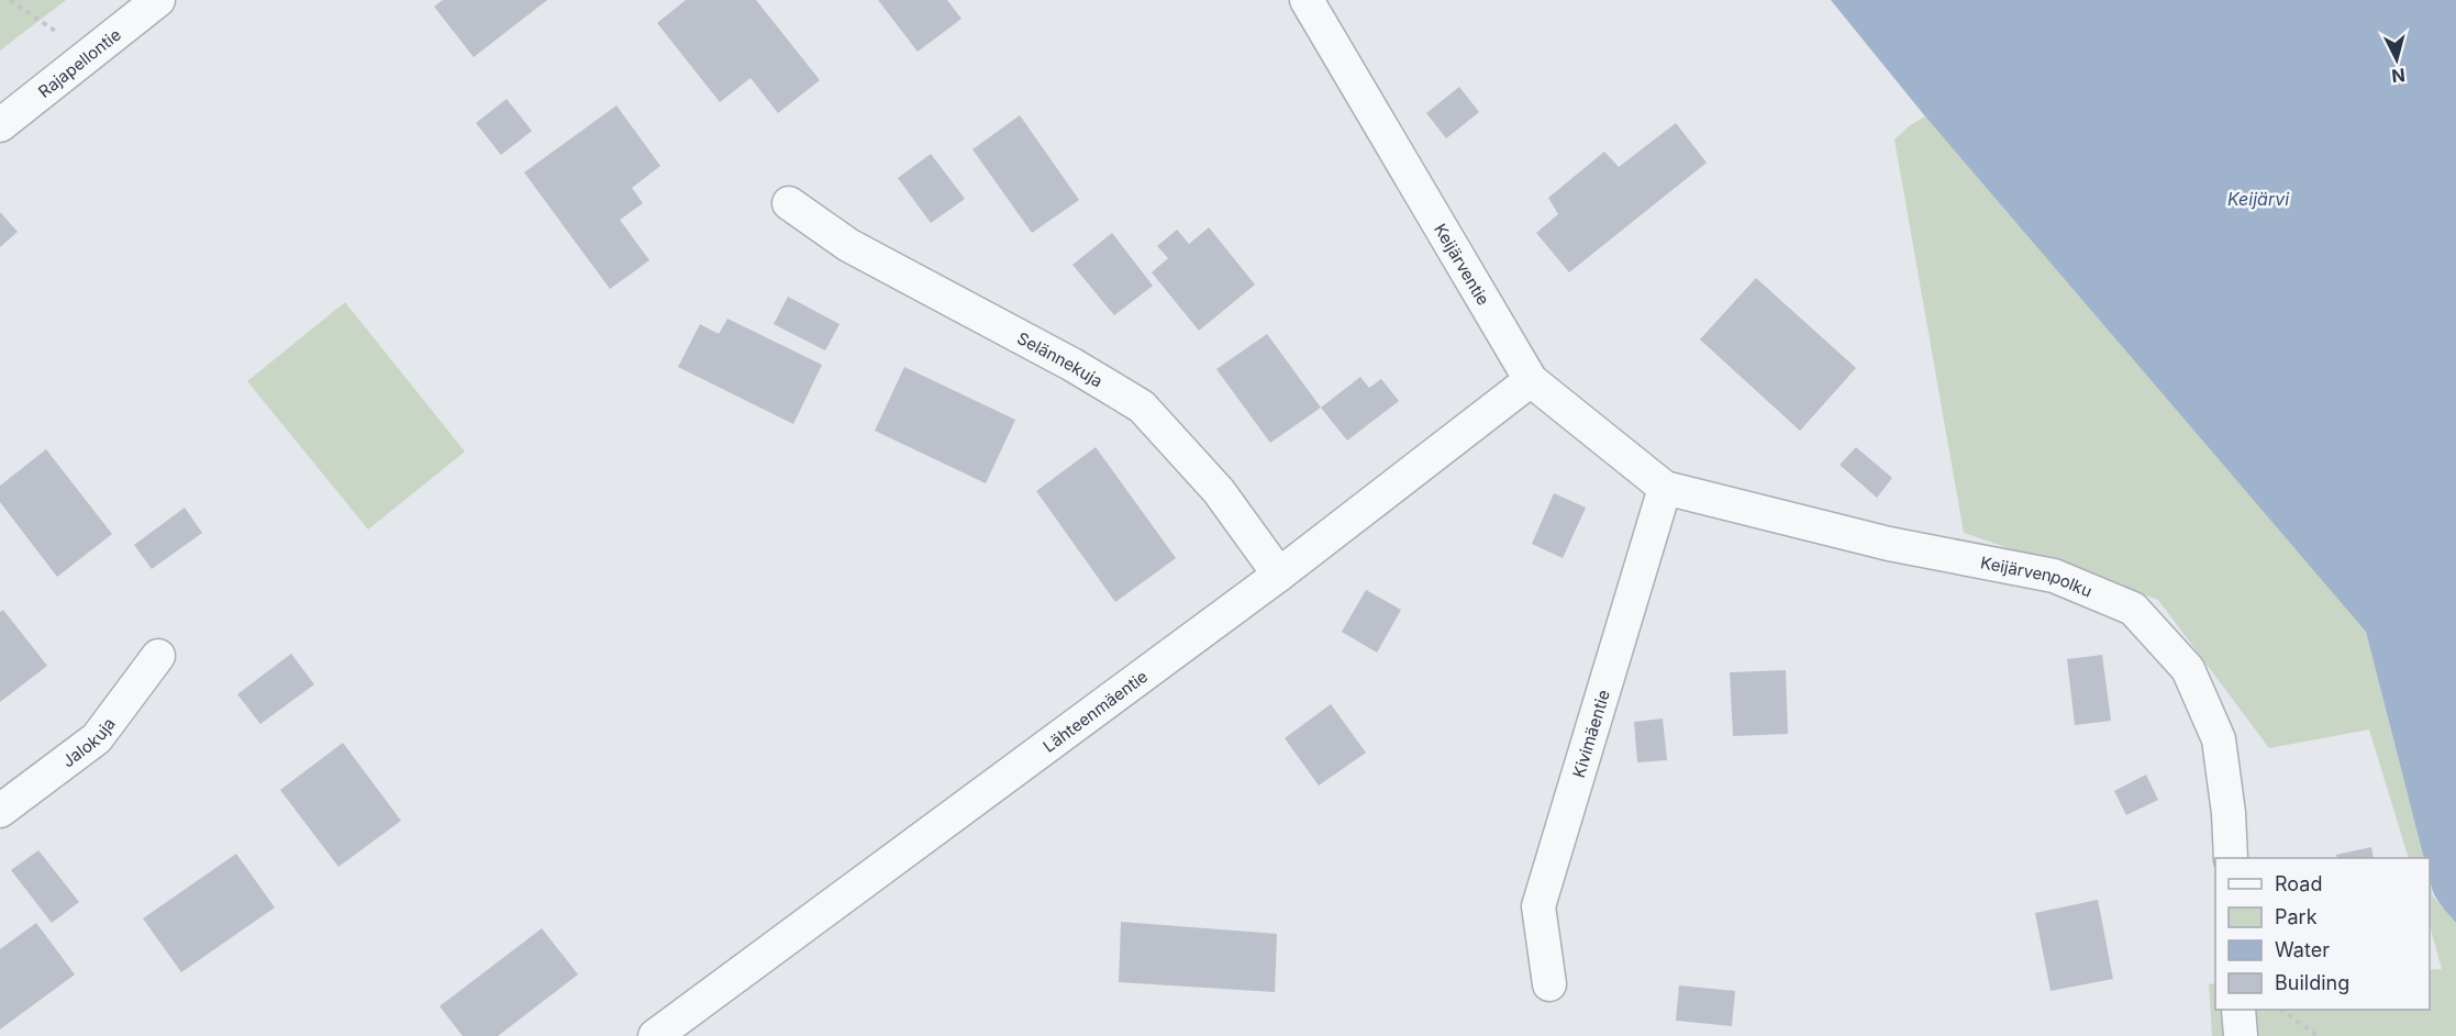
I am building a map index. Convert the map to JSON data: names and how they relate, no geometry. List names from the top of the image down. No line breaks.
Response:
{"streets":{"street":["Rajapellontie","Keijärventie","Selännekuja","Keijärvenpolku","Lähteenmäentie","Kivimäentie","Jalokuja"]},"crossings":[["Keijärventie","Keijärvenpolku"],["Keijärventie","Lähteenmäentie"],["Keijärventie","Kivimäentie"],["Selännekuja","Lähteenmäentie"],["Keijärvenpolku","Kivimäentie"]],"water":["Keijärvi"],"legend":["Road","Park","Water","Building"],"north":"bottom"}
